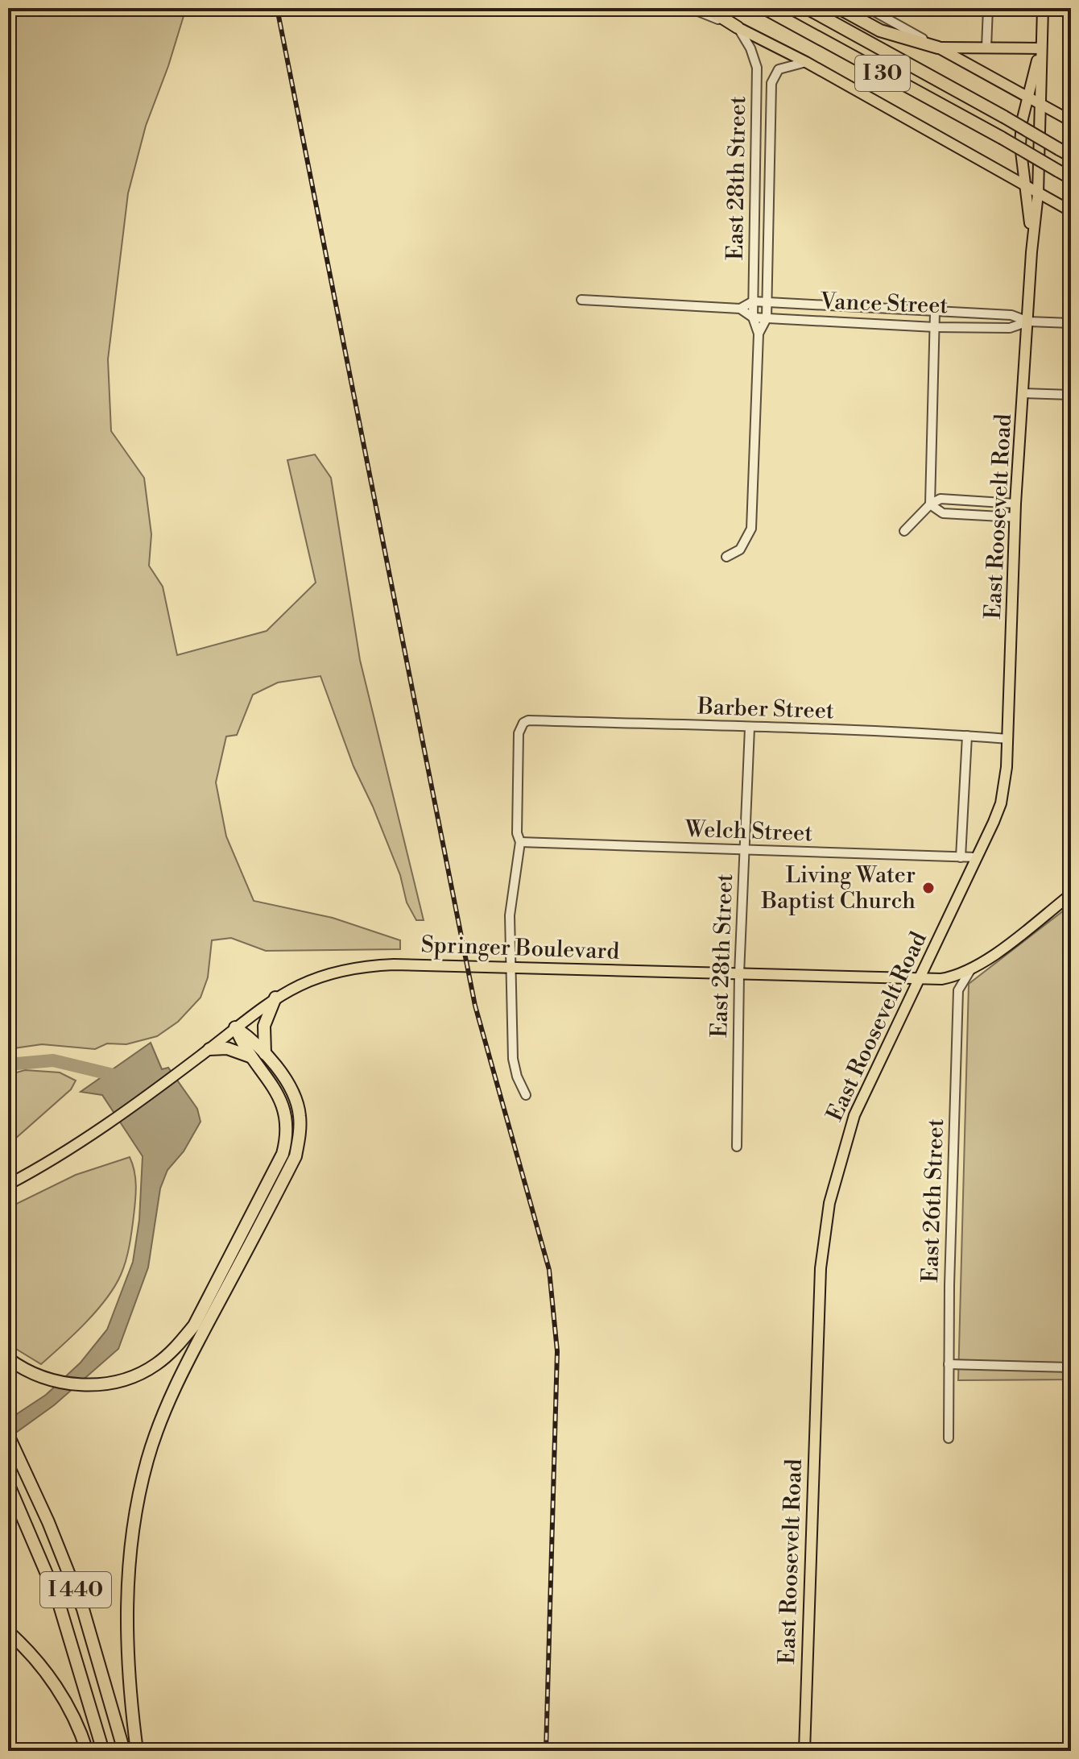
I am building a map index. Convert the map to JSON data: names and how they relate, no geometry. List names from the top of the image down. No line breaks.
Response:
{"streets":{"highway":["I 30","I 440"],"main road":["East Roosevelt Road","Springer Boulevard"],"street":["East 28th Street","Vance Street","Barber Street","Welch Street","East 26th Street"]},"crossings":[["East 28th Street","Vance Street"],["East 28th Street","Barber Street"],["East 28th Street","Welch Street"],["East 28th Street","Springer Boulevard"],["Vance Street","East Roosevelt Road"],["East Roosevelt Road","Barber Street"],["East Roosevelt Road","Welch Street"],["East Roosevelt Road","Springer Boulevard"],["Barber Street","Welch Street"],["Springer Boulevard","East 26th Street"]],"places":["Living Water Baptist Church"]}
